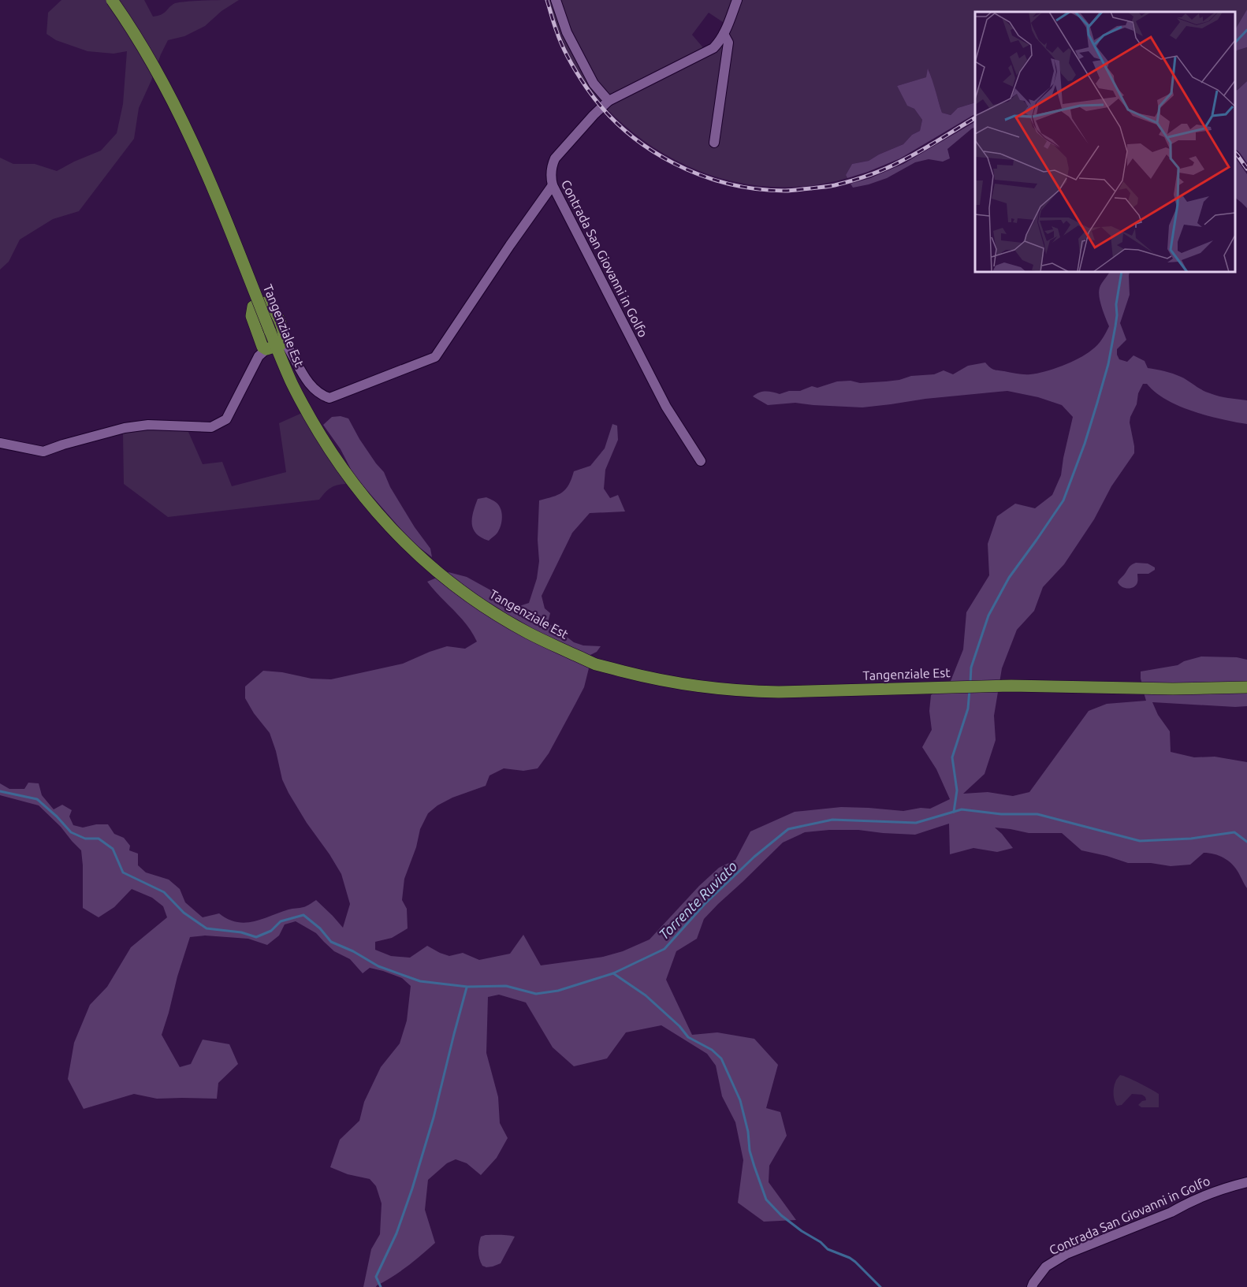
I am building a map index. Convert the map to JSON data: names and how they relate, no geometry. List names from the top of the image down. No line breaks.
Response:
{"streets":{"main road":["Tangenziale Est"],"street":["Contrada San Giovanni in Golfo"]},"water":["Torrente Ruviato"]}
